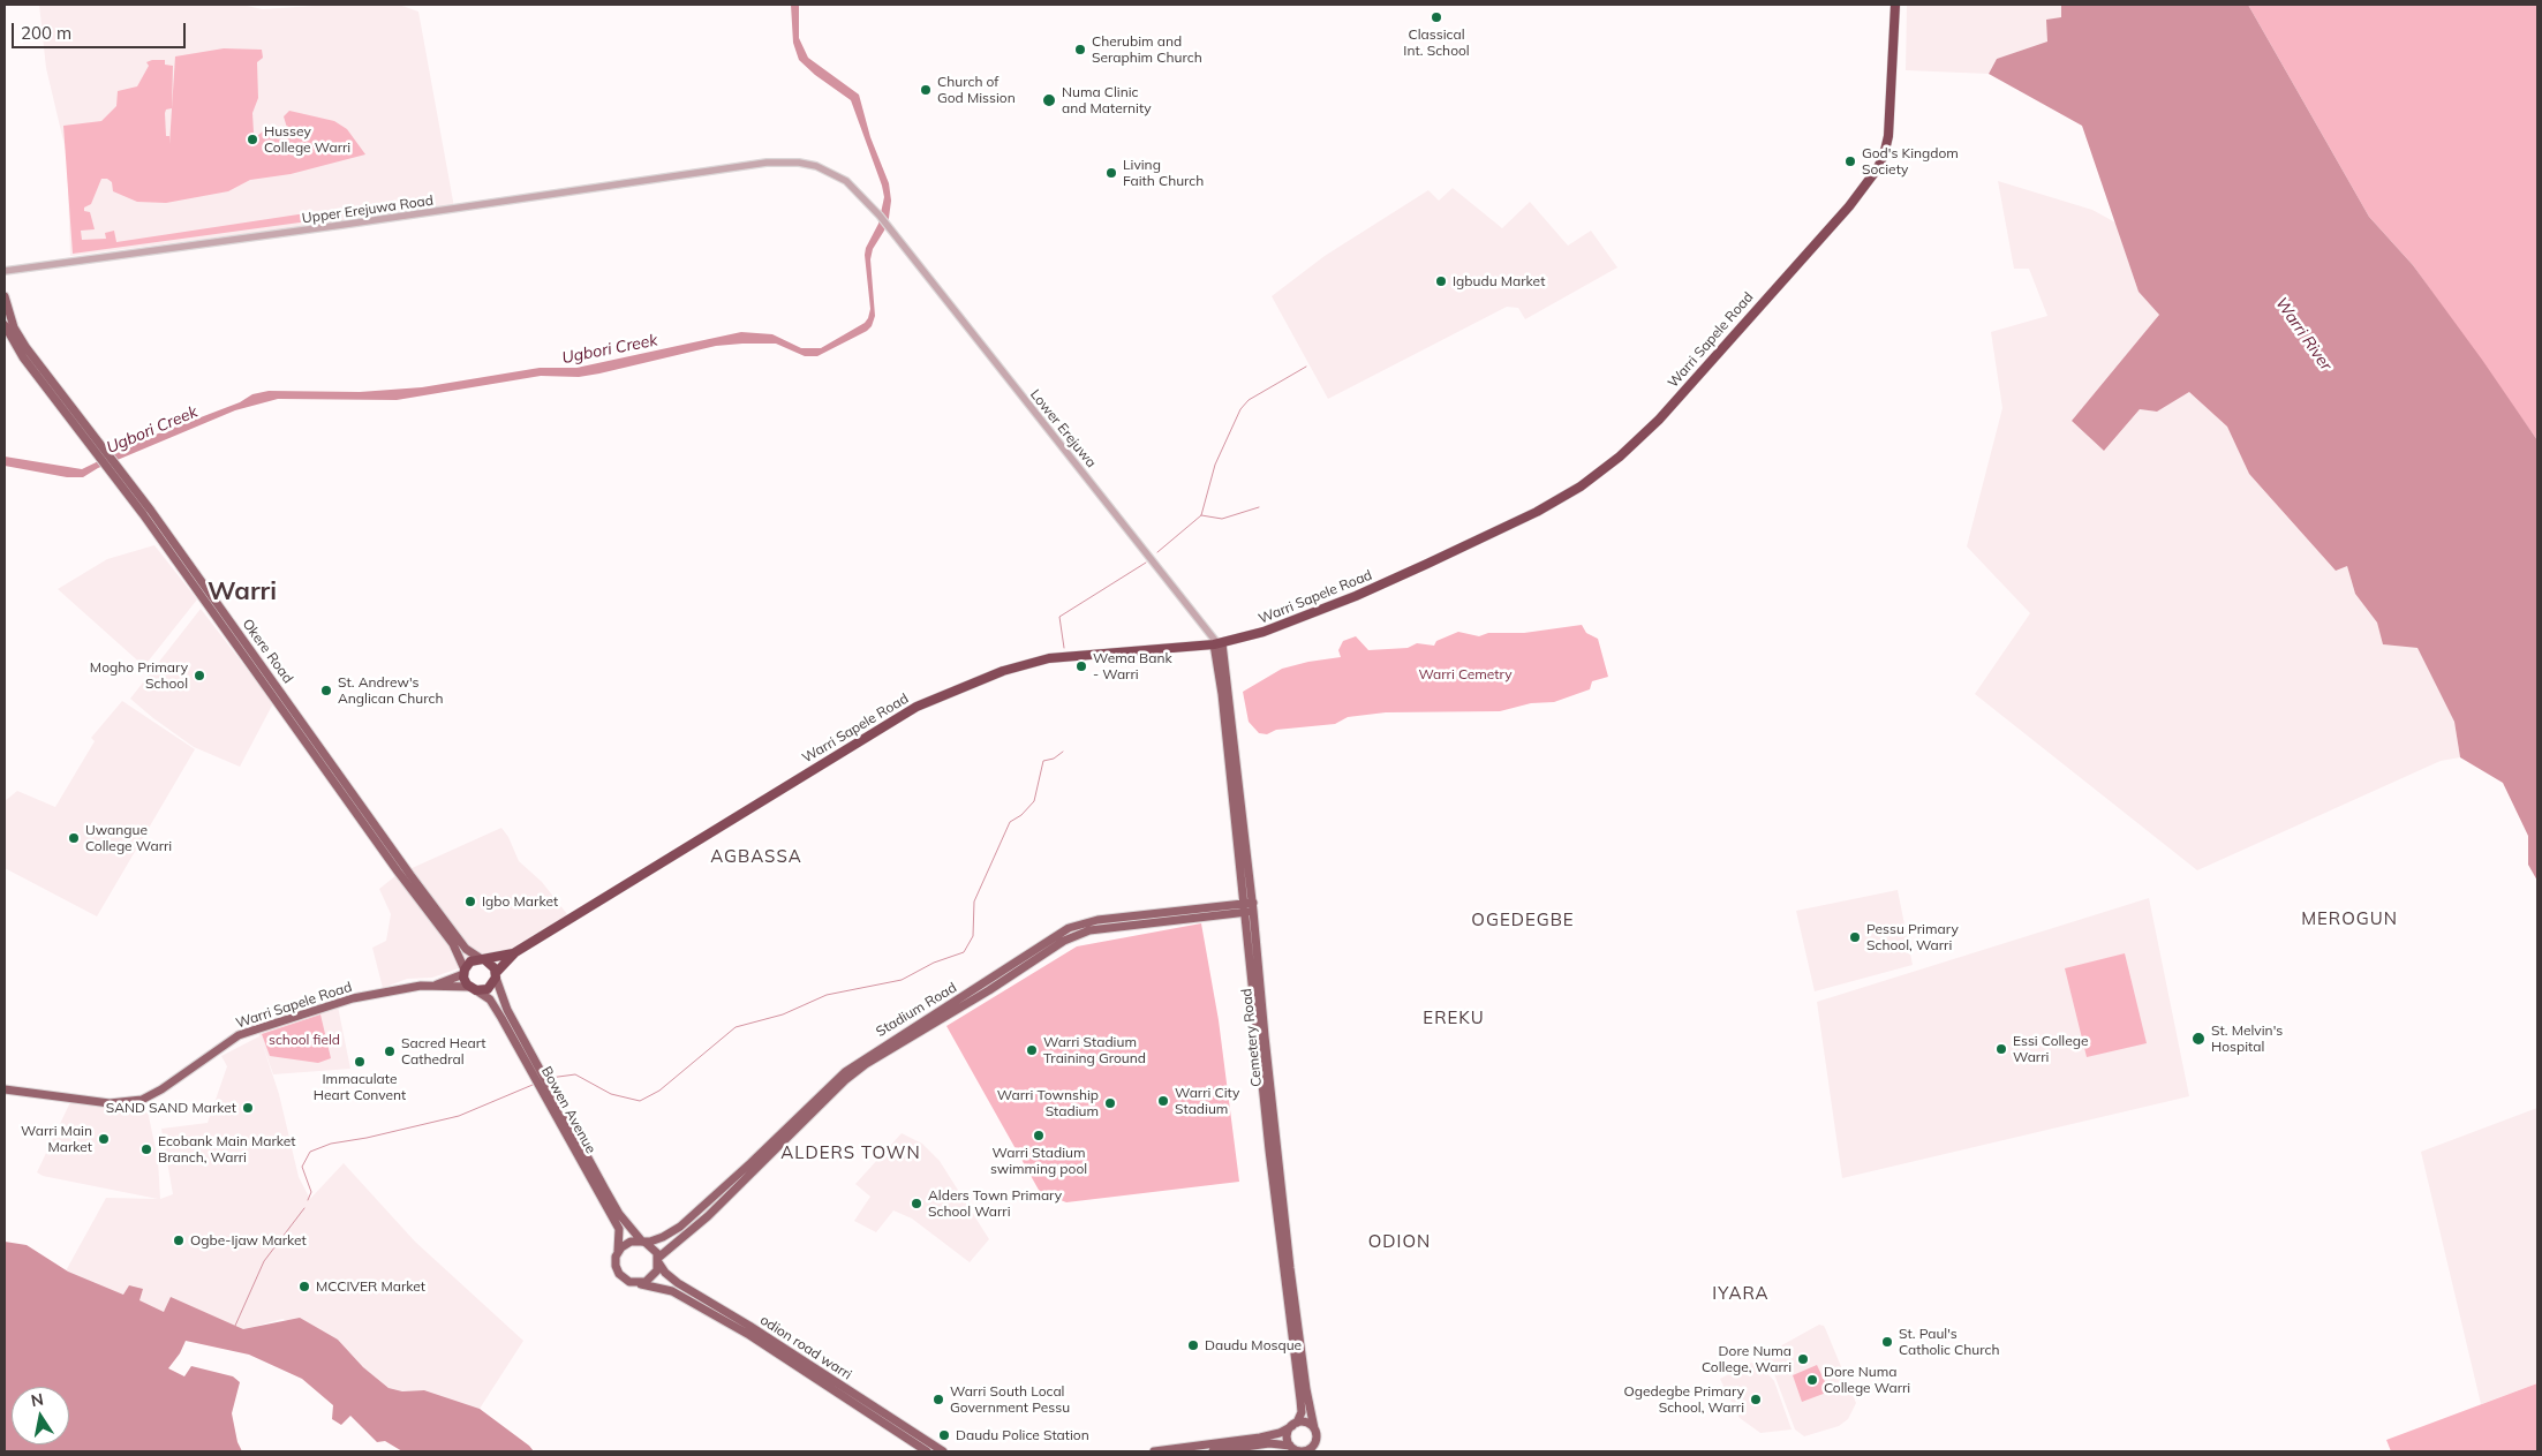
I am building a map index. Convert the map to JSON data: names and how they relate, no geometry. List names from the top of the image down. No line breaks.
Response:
{"streets":{"highway":["Warri Sapele Road"],"main road":["Okere Road","Stadium Road","Cemetery Road","Bowen Avenue","odion road warri"],"street":["Upper Erejuwa Road","Lower Erejuwa"]},"crossings":[["Upper Erejuwa Road","Lower Erejuwa"],["Warri Sapele Road","Lower Erejuwa"],["Warri Sapele Road","Okere Road"],["Warri Sapele Road","Cemetery Road"],["Warri Sapele Road","Bowen Avenue"],["Lower Erejuwa","Cemetery Road"],["Okere Road","Bowen Avenue"],["Stadium Road","Cemetery Road"],["Stadium Road","Bowen Avenue"],["Stadium Road","odion road warri"],["Bowen Avenue","odion road warri"]],"districts":["Warri","AGBASSA","MEROGUN","OGEDEGBE","EREKU","ALDERS TOWN","ODION","IYARA"],"water":["Warri River","Ugbori Creek"],"parks":["Warri Cemetry","school field"],"places":["Classical Int. School","Cherubim and Seraphim Church","Church of God Mission","Numa Clinic and Maternity","Hussey College Warri","God's Kingdom Society","Living Faith Church","Igbudu Market","Wema Bank - Warri","Mogho Primary School","St. Andrew's Anglican Church","Uwangue College Warri","Igbo Market","Pessu Primary School, Warri","St. Melvin's Hospital","Essi College Warri","Warri Stadium Training Ground","Sacred Heart Cathedral","Immaculate Heart Convent","Warri City Stadium","Warri Township Stadium","SAND SAND Market","Warri Stadium swimming pool","Warri Main Market","Ecobank Main Market Branch, Warri","Alders Town Primary School Warri","Ogbe-Ijaw Market","MCCIVER Market","St. Paul's Catholic Church","Daudu Mosque","Dore Numa College, Warri","Dore Numa College Warri","Warri South Local Government Pessu","Ogedegbe Primary School, Warri","Daudu Police Station"],"scale_bar":"200 m","north":"top"}
